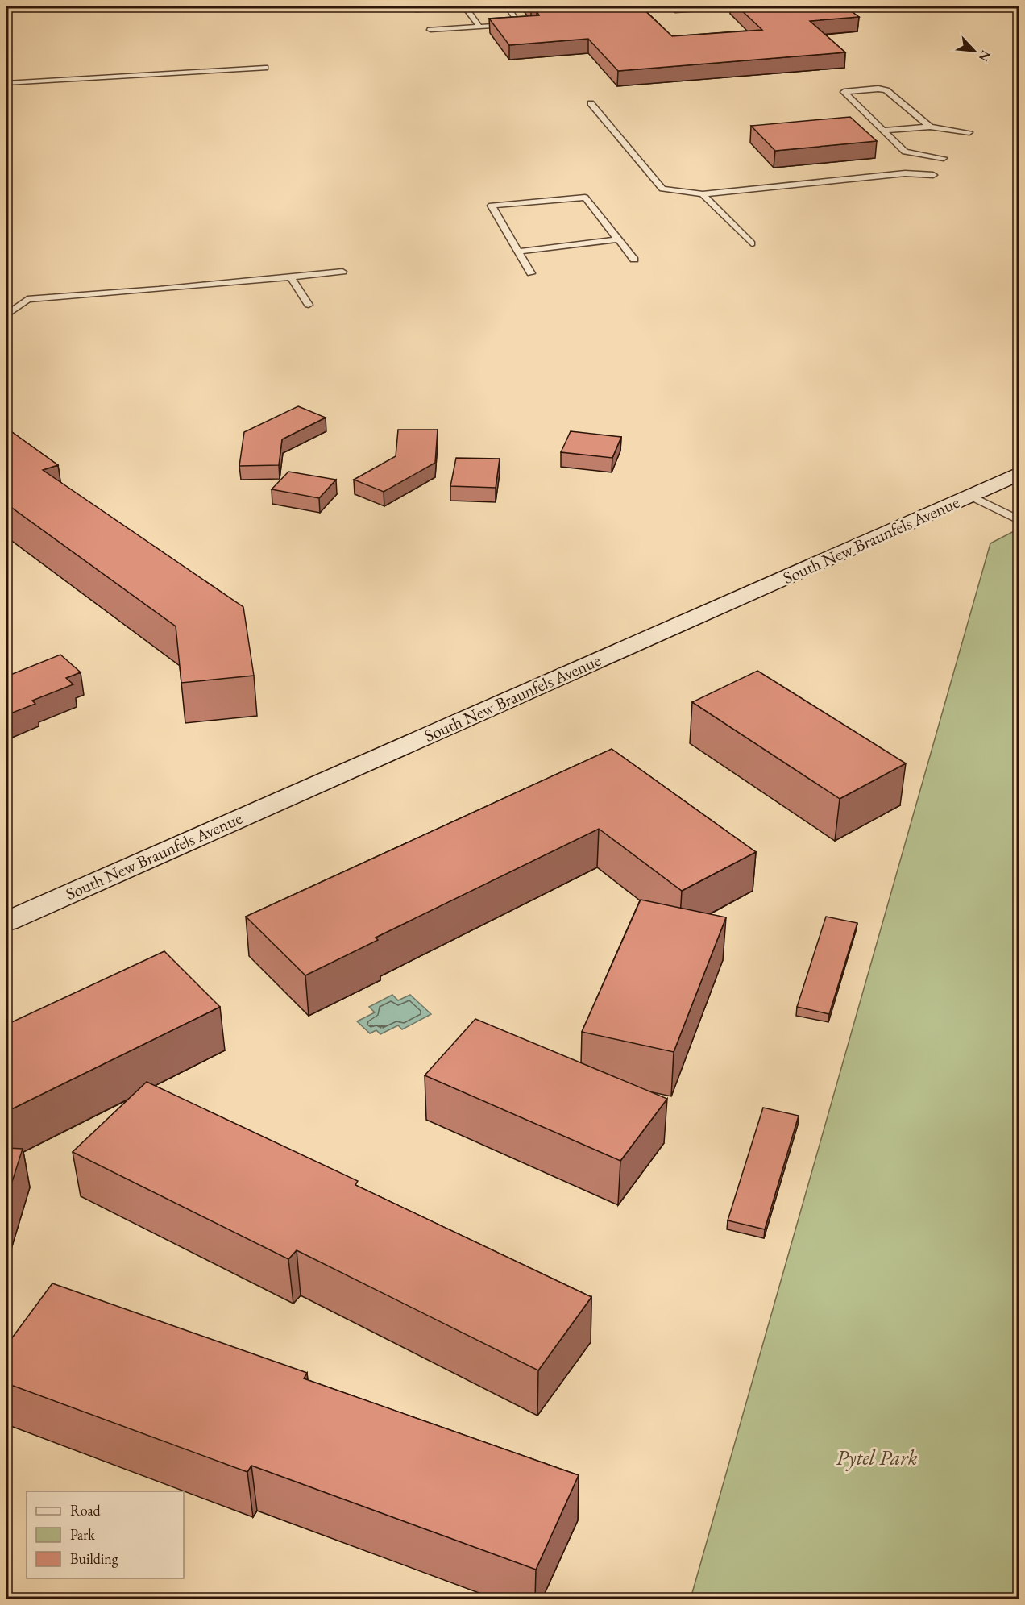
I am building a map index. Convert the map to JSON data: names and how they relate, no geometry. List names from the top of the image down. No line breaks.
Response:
{"streets":{"main road":["South New Braunfels Avenue"]},"parks":["Pytel Park"],"legend":["Road","Park","Building"],"north":"bottom right"}
